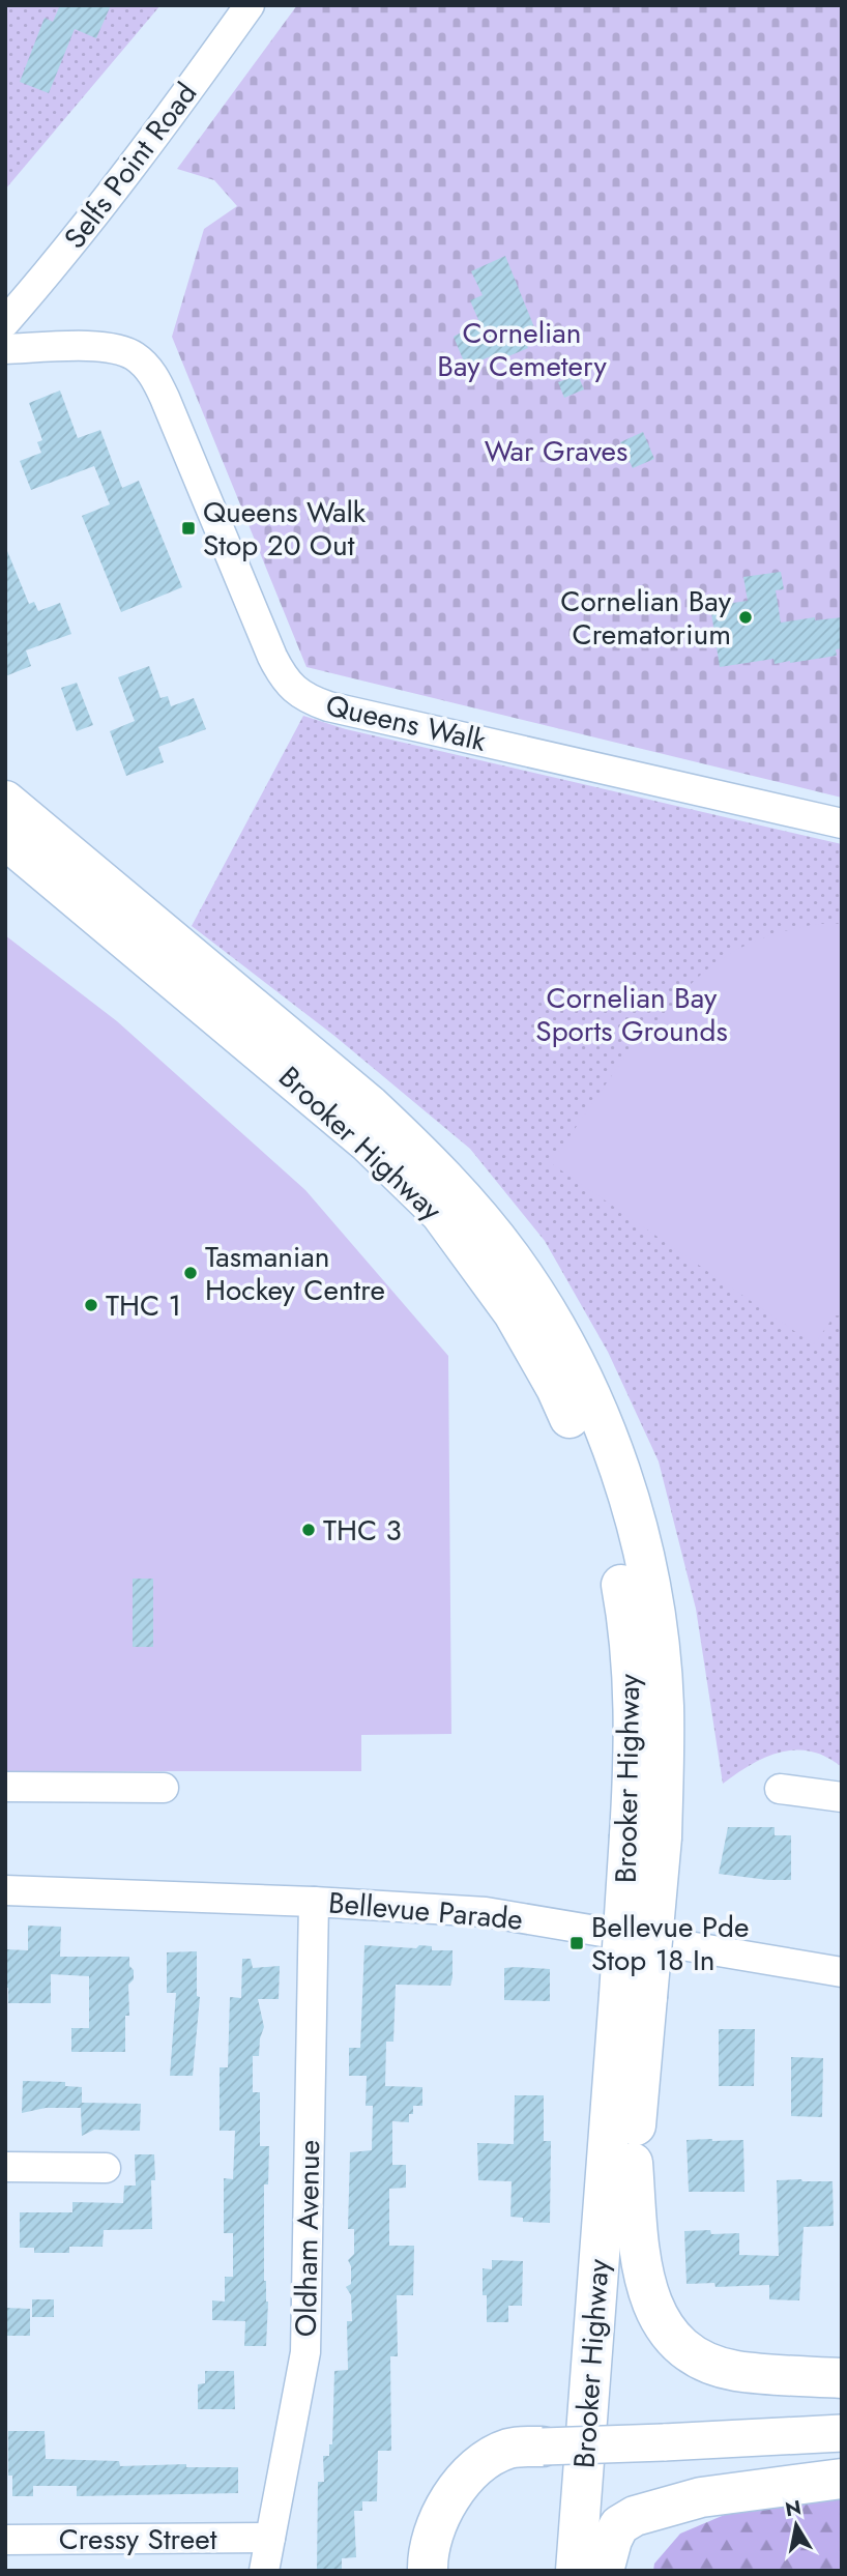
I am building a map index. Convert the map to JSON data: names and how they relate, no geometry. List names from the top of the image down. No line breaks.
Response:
{"streets":{"highway":["Brooker Highway"],"street":["Selfs Point Road","Queens Walk","Bellevue Parade","Oldham Avenue","Cressy Street"]},"crossings":[["Bellevue Parade","Oldham Avenue"],["Oldham Avenue","Cressy Street"]],"parks":["Cornelian Bay Cemetery","War Graves","Cornelian Bay Sports Grounds"],"places":{"transit":["Queens Walk Stop 20 Out","Bellevue Pde Stop 18 In"],"other":["Cornelian Bay Crematorium","Tasmanian Hockey Centre","THC 1","THC 3"]},"north":"top"}
